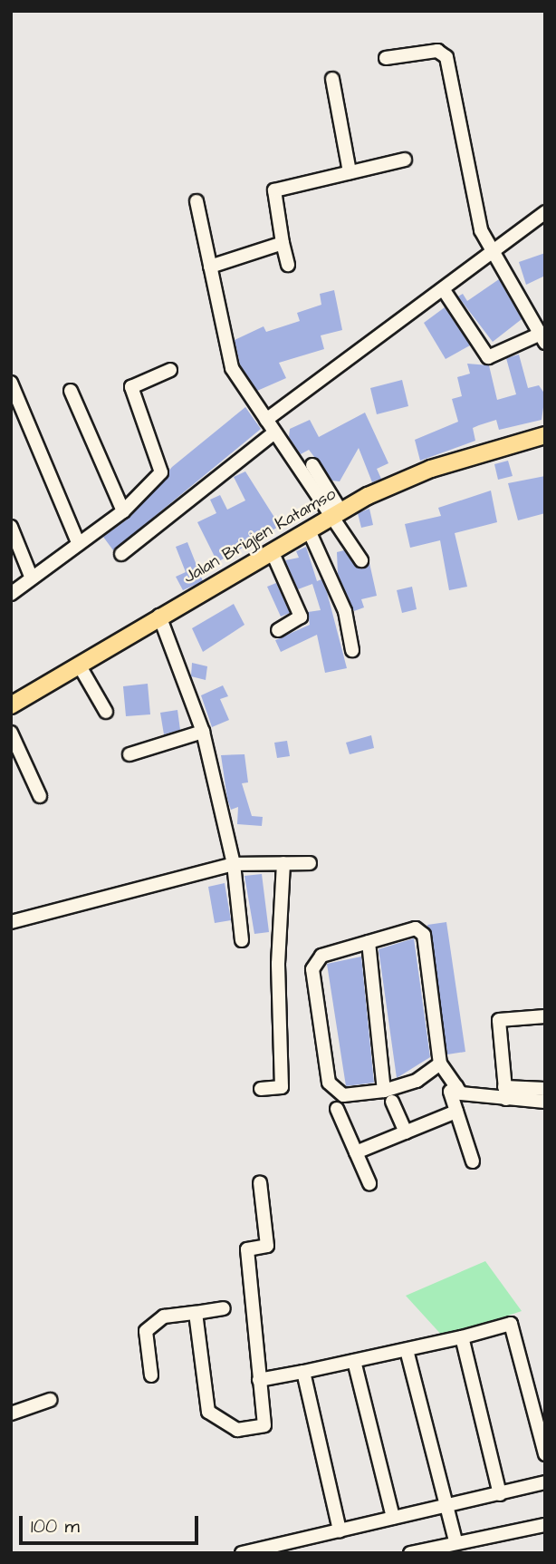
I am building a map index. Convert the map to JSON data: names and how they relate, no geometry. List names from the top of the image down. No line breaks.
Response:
{"streets":{"main road":["Jalan Brigjen Katamso"]},"scale_bar":"100 m"}
